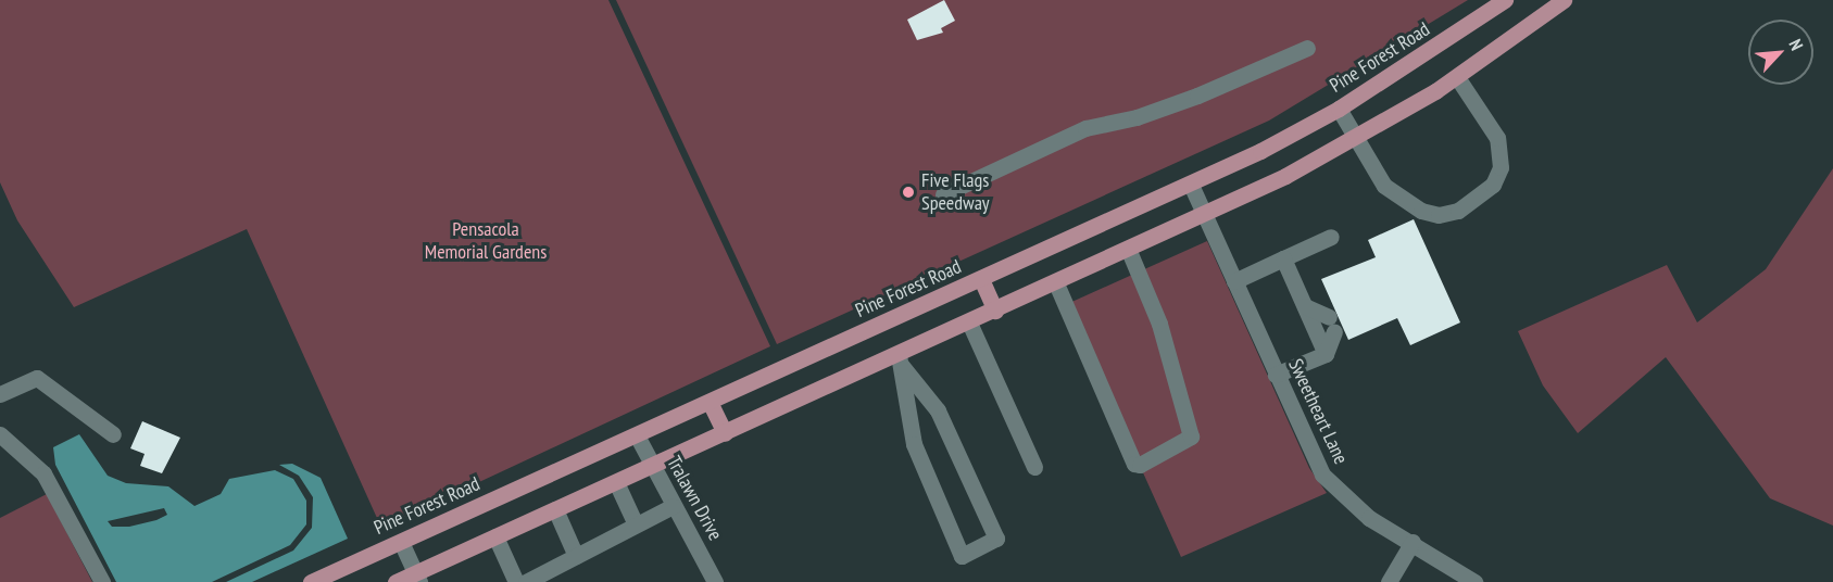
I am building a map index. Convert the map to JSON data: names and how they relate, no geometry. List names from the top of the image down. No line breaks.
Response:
{"streets":{"main road":["Pine Forest Road"],"street":["Sweetheart Lane","Tralawn Drive"]},"crossings":[["Pine Forest Road","Sweetheart Lane"],["Pine Forest Road","Tralawn Drive"]],"parks":["Pensacola Memorial Gardens"],"places":["Five Flags Speedway"],"north":"top right"}
